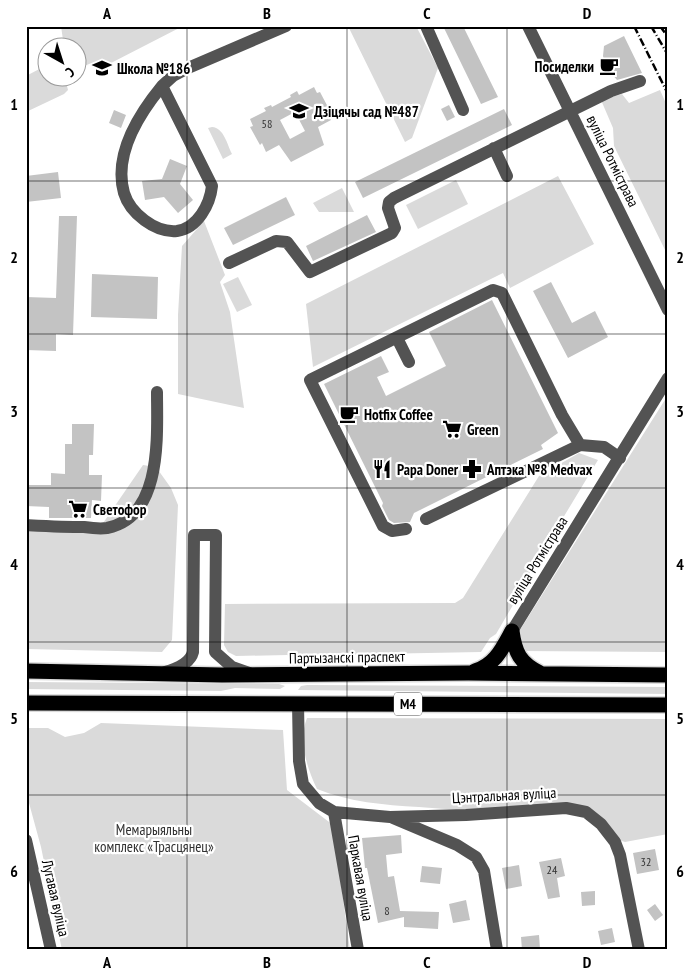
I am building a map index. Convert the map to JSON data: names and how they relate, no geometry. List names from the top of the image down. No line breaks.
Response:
{"streets":{"highway":["Партызанскі праспект","М4"],"street":["вуліца Ротмістрава","Цэнтральная вуліца","Паркавая вуліца","Лугавая вуліца"]},"crossings":[["Цэнтральная вуліца","Паркавая вуліца"]],"parks":["Мемарыяльны комплекс «Трасцянец»"],"places":{"cafe":["Посиделки","Hotfix Coffee"],"school or university":["Школа №186","Дзіцячы сад №487"],"supermarket":["Green","Светофор"],"restaurant":["Papa Doner"],"pharmacy":["Аптэка №8 Medvax"]},"house_numbers":["58","32","24","8"],"north":"bottom right","grid":{"columns":["A","B","C","D"],"rows":["1","2","3","4","5","6"]}}
